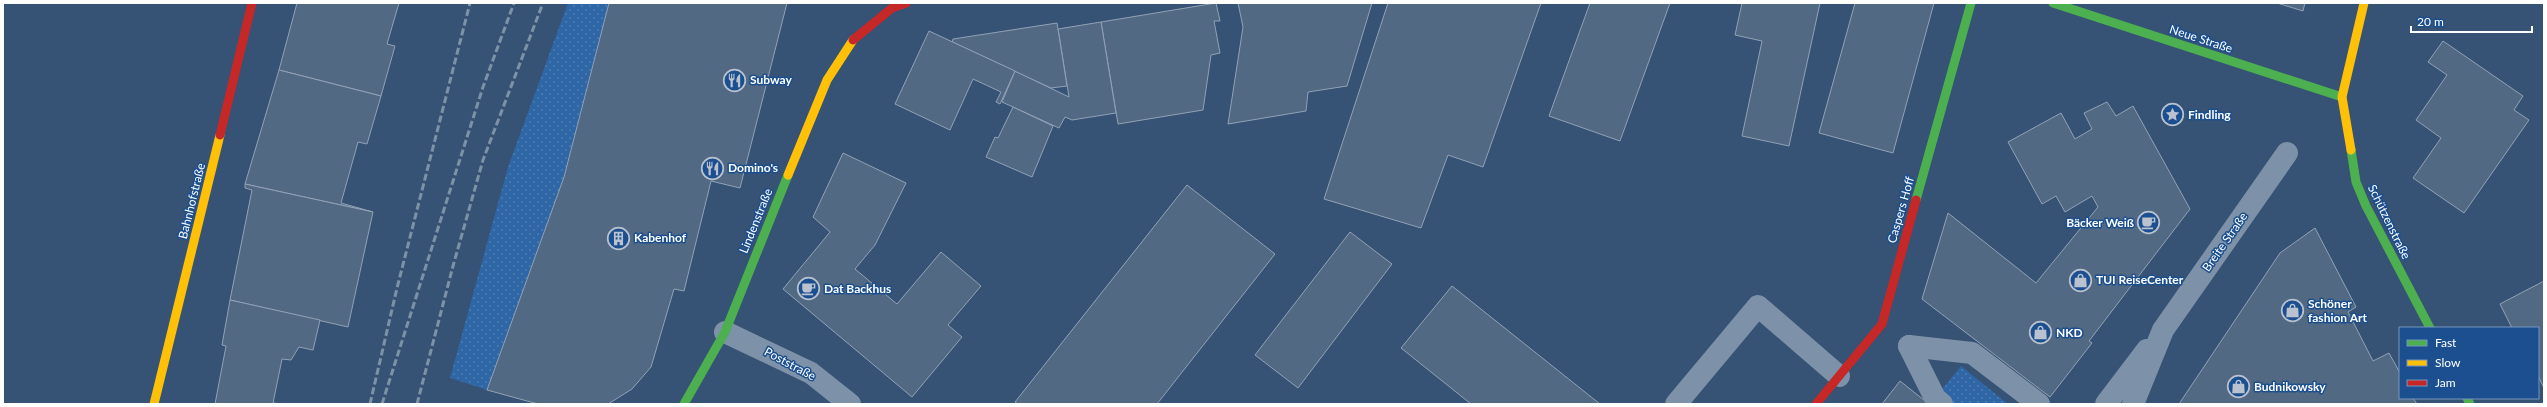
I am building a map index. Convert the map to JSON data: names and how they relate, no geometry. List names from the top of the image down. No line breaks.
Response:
{"streets":{"street":["Neue Straße","Bahnhofstraße","Caspers Hoff","Lindenstraße","Schützenstraße","Breite Straße","Poststraße"]},"crossings":[["Neue Straße","Schützenstraße"],["Lindenstraße","Poststraße"]],"places":{"restaurant":["Subway","Domino's"],"place":["Findling"],"cafe":["Bäcker Weiß","Dat Backhus"],"building":["Kabenhof"],"shop":["TUI ReiseCenter","Schöner fashion Art","NKD","Budnikowsky"]},"legend":["Fast","Slow","Jam"],"scale_bar":"20 m"}
